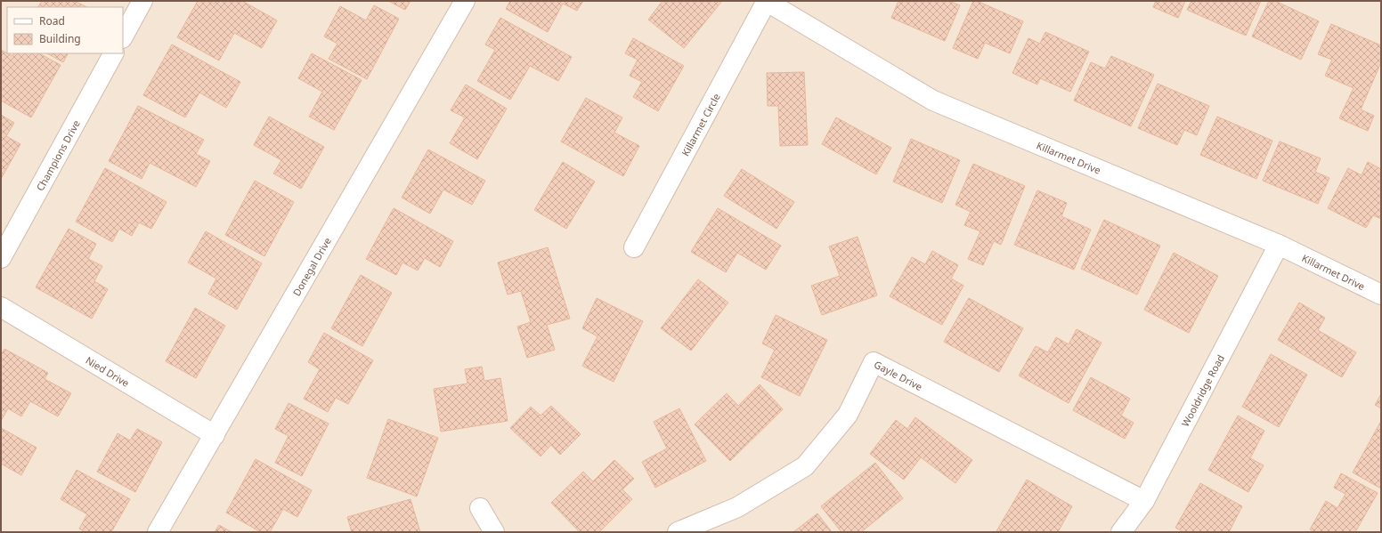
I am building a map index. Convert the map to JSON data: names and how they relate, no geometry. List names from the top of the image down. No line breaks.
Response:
{"streets":{"street":["Killarmet Circle","Champions Drive","Killarmet Drive","Donegal Drive","Nied Drive","Gayle Drive","Wooldridge Road"]},"crossings":[["Killarmet Circle","Killarmet Drive"],["Killarmet Drive","Wooldridge Road"],["Donegal Drive","Nied Drive"],["Gayle Drive","Wooldridge Road"]],"legend":["Road","Building"]}
